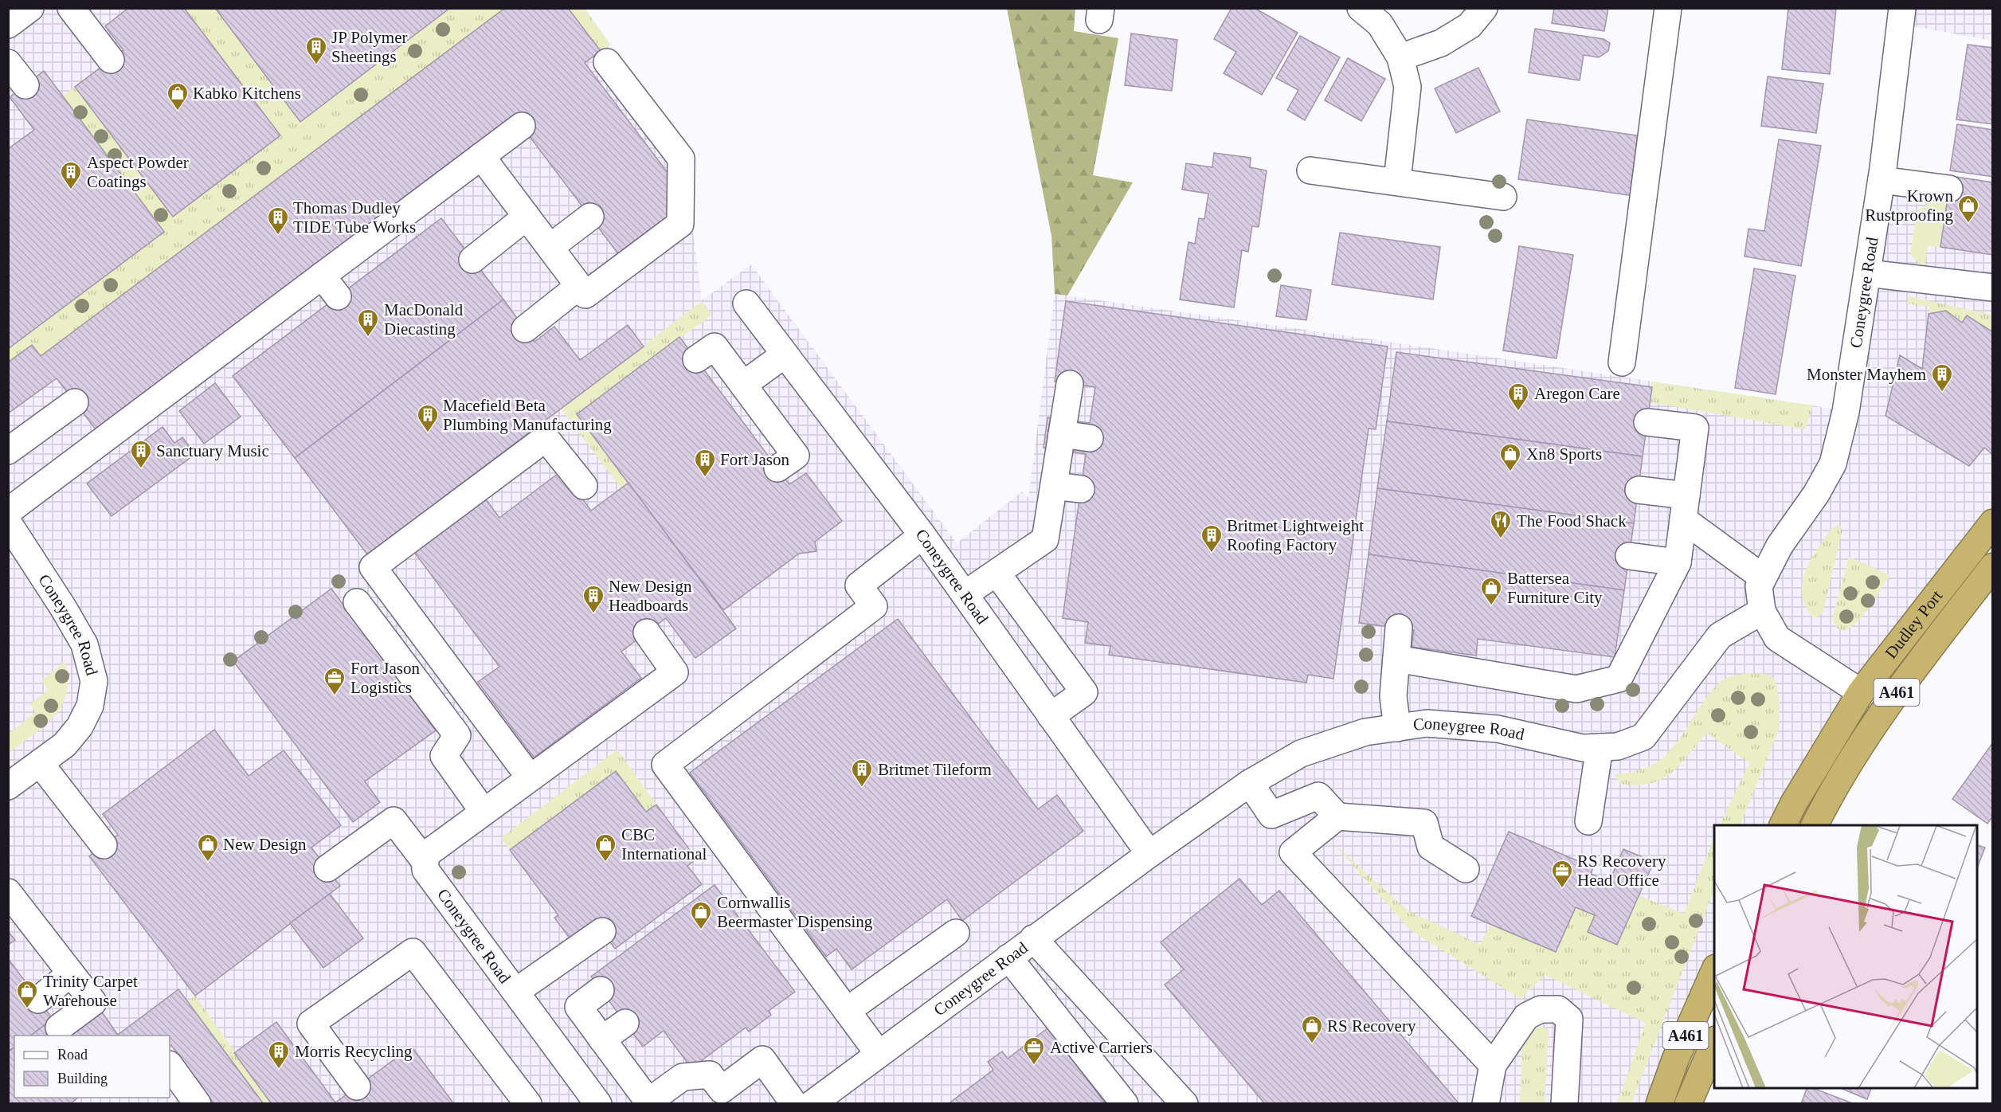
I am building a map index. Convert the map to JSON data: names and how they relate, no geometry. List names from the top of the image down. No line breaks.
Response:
{"streets":{"highway":["Dudley Port","A461"],"street":["Coneygree Road"]},"crossings":[["Coneygree Road","Dudley Port"]],"places":{"building":["JP Polymer Sheetings","Aspect Powder Coatings","Thomas Dudley TIDE Tube Works","MacDonald Diecasting","Monster Mayhem","Aregon Care","Macefield Beta Plumbing Manufacturing","Sanctuary Music","Fort Jason","Britmet Lightweight Roofing Factory","New Design Headboards","Britmet Tileform","Morris Recycling"],"shop":["Kabko Kitchens","Krown Rustproofing","Xn8 Sports","Battersea Furniture City","New Design","CBC International","Cornwallis Beermaster Dispensing","Trinity Carpet Warehouse","RS Recovery"],"restaurant":["The Food Shack"],"office":["Fort Jason Logistics","RS Recovery Head Office","Active Carriers"]},"legend":["Road","Building"]}
